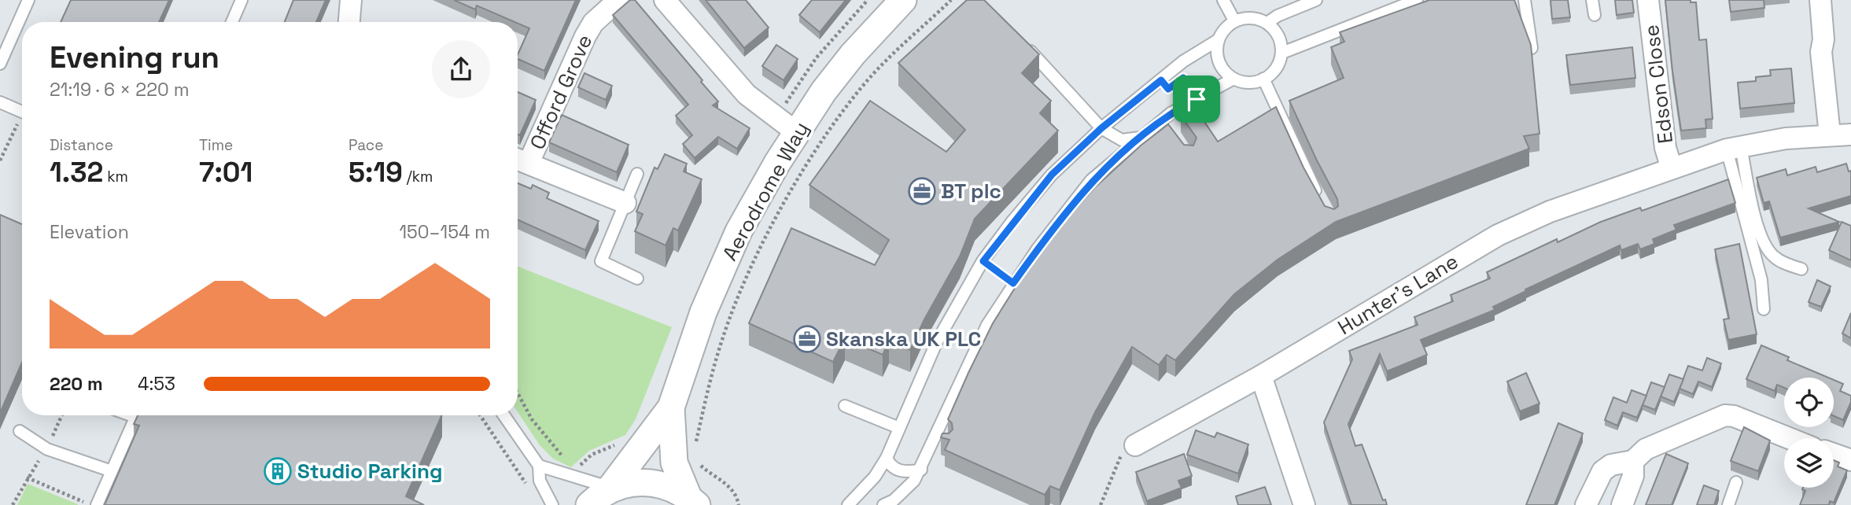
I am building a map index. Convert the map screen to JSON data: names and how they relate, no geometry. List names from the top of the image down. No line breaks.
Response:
{"streets":{"street":["Edson Close","Offord Grove","Aerodrome Way","Hunter's Lane"]},"crossings":[["Edson Close","Hunter's Lane"]],"places":{"office":["BT plc","Skanska UK PLC"],"building":["Studio Parking"]},"page":{"heading":["Evening run","21:19 · 6 × 220 m"],"stats":[["Distance","1.32 km"],["Time","7:01"],["Pace","5:19 /km"]],"chart":["Elevation","150–154 m"],"list":[{"name":"220 m","note":"4:53"}]}}
